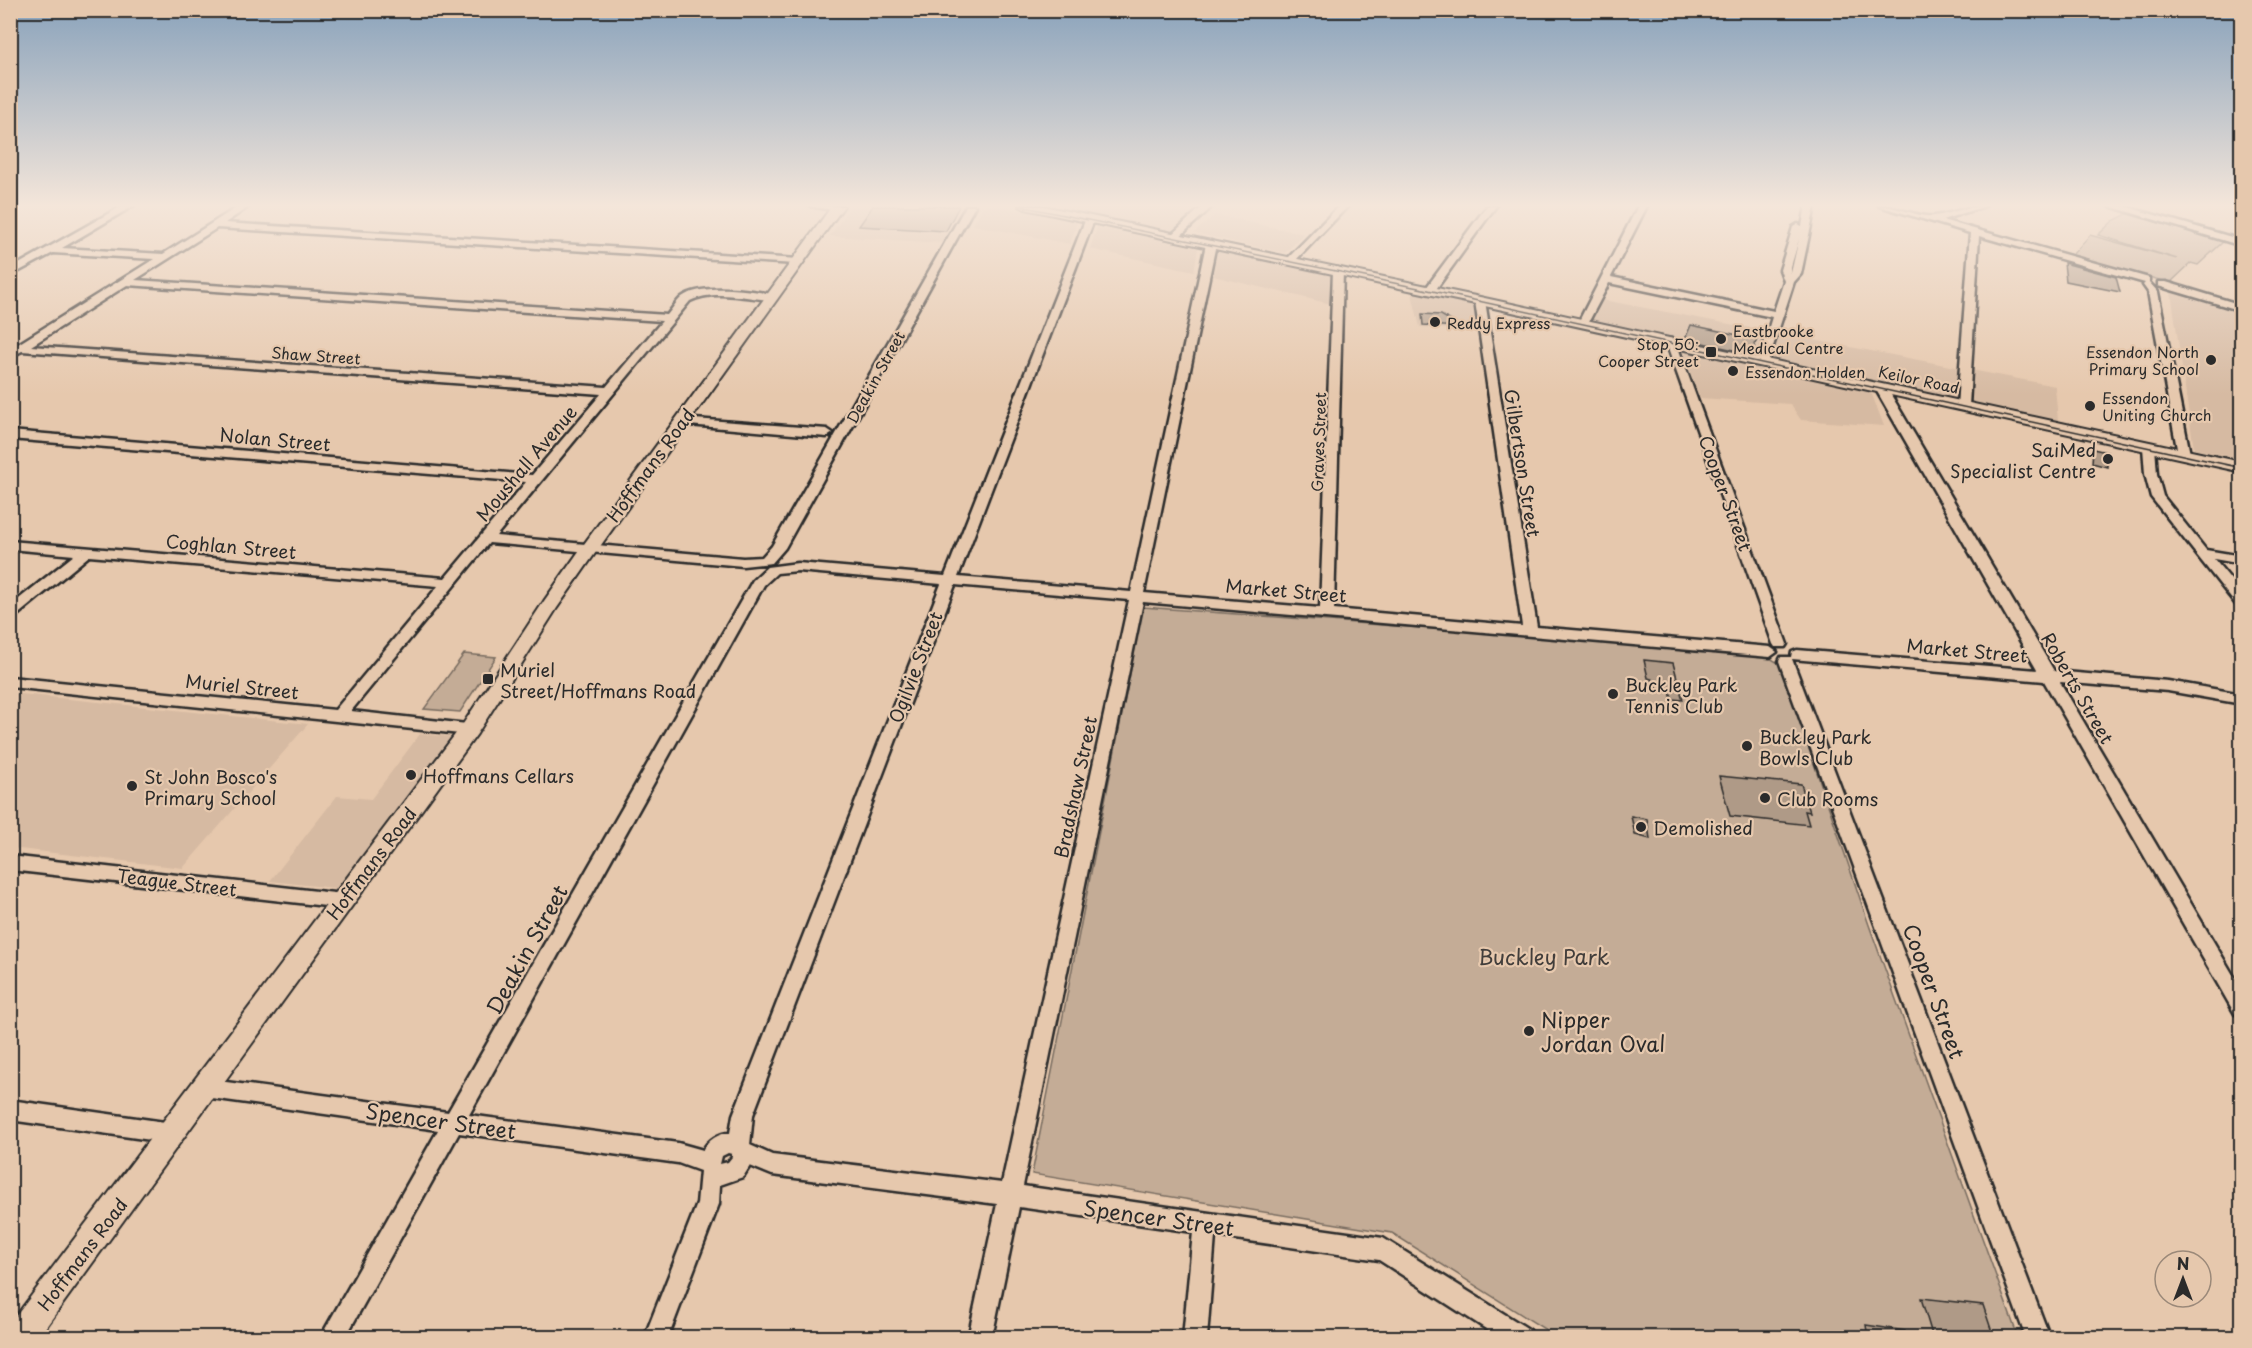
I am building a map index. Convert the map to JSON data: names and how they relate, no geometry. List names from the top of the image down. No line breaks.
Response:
{"streets":{"main road":["Keilor Road","Hoffmans Road"],"street":["Shaw Street","Deakin Street","Nolan Street","Graves Street","Moushall Avenue","Gilbertson Street","Cooper Street","Coghlan Street","Market Street","Ogilvie Street","Muriel Street","Roberts Street","Bradshaw Street","Teague Street","Spencer Street"]},"crossings":[["Shaw Street","Moushall Avenue"],["Deakin Street","Market Street"],["Deakin Street","Spencer Street"],["Keilor Road","Graves Street"],["Keilor Road","Gilbertson Street"],["Keilor Road","Cooper Street"],["Keilor Road","Roberts Street"],["Nolan Street","Moushall Avenue"],["Graves Street","Market Street"],["Moushall Avenue","Hoffmans Road"],["Moushall Avenue","Coghlan Street"],["Moushall Avenue","Market Street"],["Moushall Avenue","Muriel Street"],["Gilbertson Street","Market Street"],["Hoffmans Road","Market Street"],["Hoffmans Road","Muriel Street"],["Hoffmans Road","Teague Street"],["Hoffmans Road","Spencer Street"],["Cooper Street","Market Street"],["Market Street","Ogilvie Street"],["Market Street","Roberts Street"],["Market Street","Bradshaw Street"],["Ogilvie Street","Spencer Street"],["Bradshaw Street","Spencer Street"]],"parks":["Buckley Park"],"places":{"other":["Reddy Express","Eastbrooke Medical Centre","Essendon North Primary School","Essendon Holden","Essendon Uniting Church","SaiMed Specialist Centre","Buckley Park Tennis Club","Buckley Park Bowls Club","Hoffmans Cellars","St John Bosco's Primary School","Club Rooms","Demolished","Nipper Jordan Oval"],"transit":["Stop 50: Cooper Street","Muriel Street/Hoffmans Road"]},"north":"top"}
